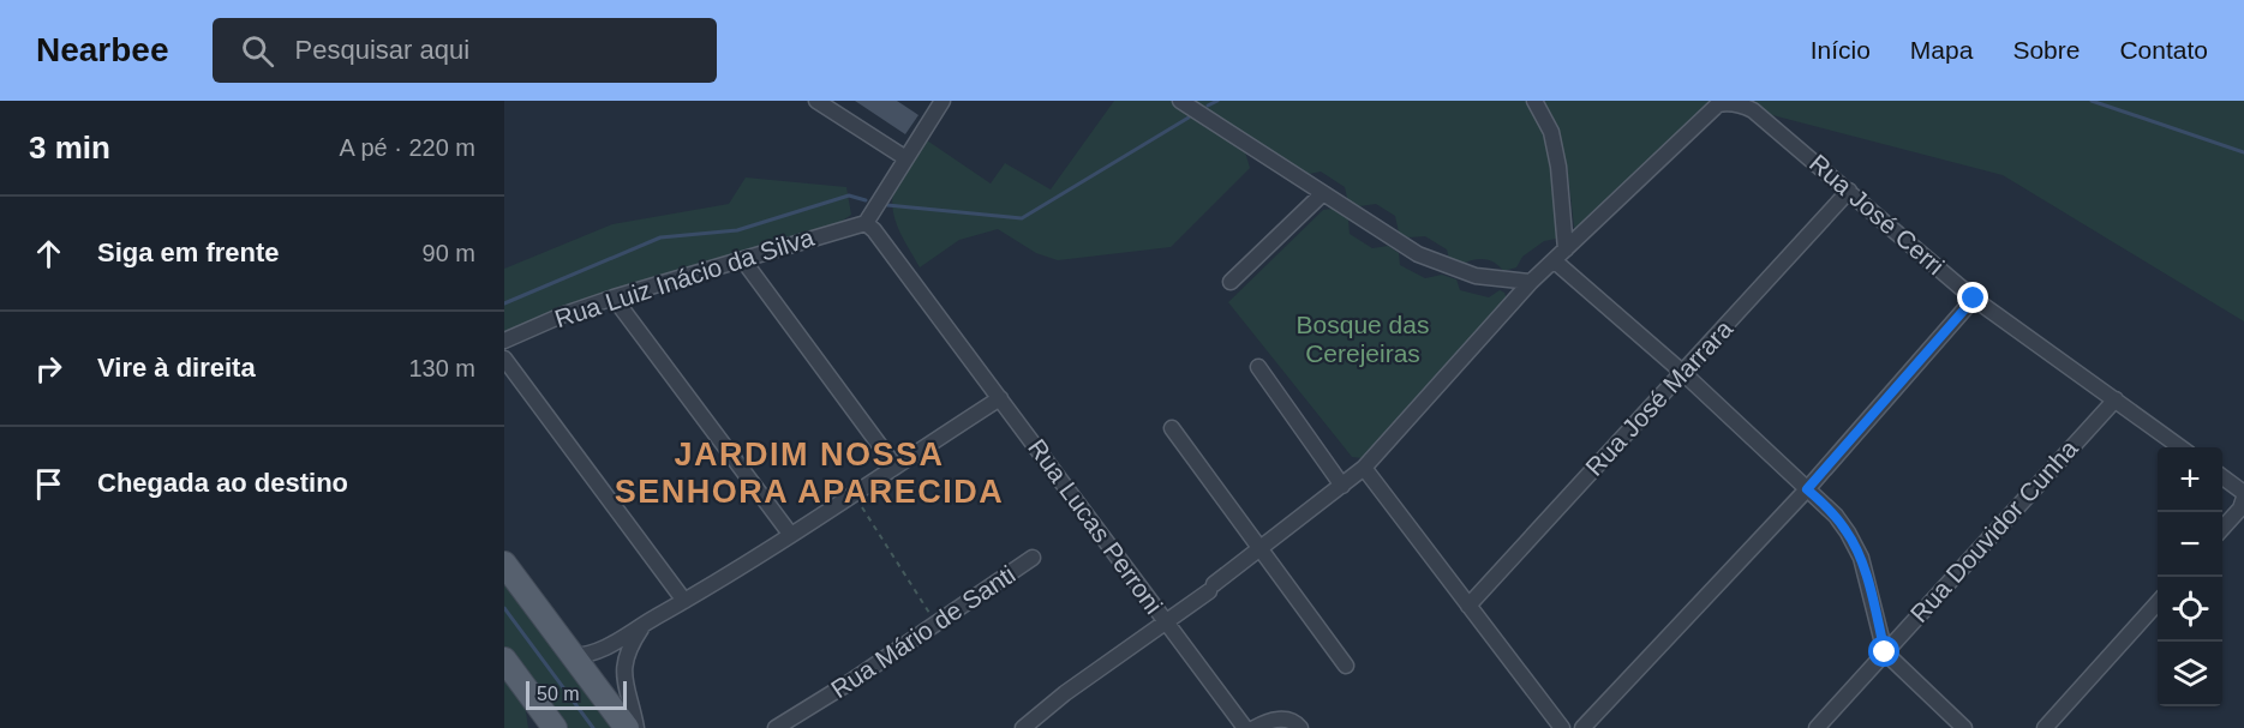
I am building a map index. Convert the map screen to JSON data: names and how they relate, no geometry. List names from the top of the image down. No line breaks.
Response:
{"streets":{"street":["Rua José Cerri","Rua Luiz Inácio da Silva","Rua José Marrara","Rua Lucas Perroni","Rua Douvidor Cunha","Rua Mário de Santi"]},"crossings":[["Rua José Cerri","Rua José Marrara"],["Rua José Cerri","Rua Douvidor Cunha"],["Rua Luiz Inácio da Silva","Rua Lucas Perroni"]],"districts":["JARDIM NOSSA SENHORA APARECIDA"],"parks":["Bosque das Cerejeiras"],"scale_bar":"50 m","page":{"header":"Nearbee","search":"Pesquisar aqui","nav":["Início","Mapa","Sobre","Contato"],"heading":["3 min","A pé · 220 m"],"list":[["Siga em frente","90 m"],["Vire à direita","130 m"],"Chegada ao destino"],"map_buttons":["+","−"],"scale":"50 m"}}
